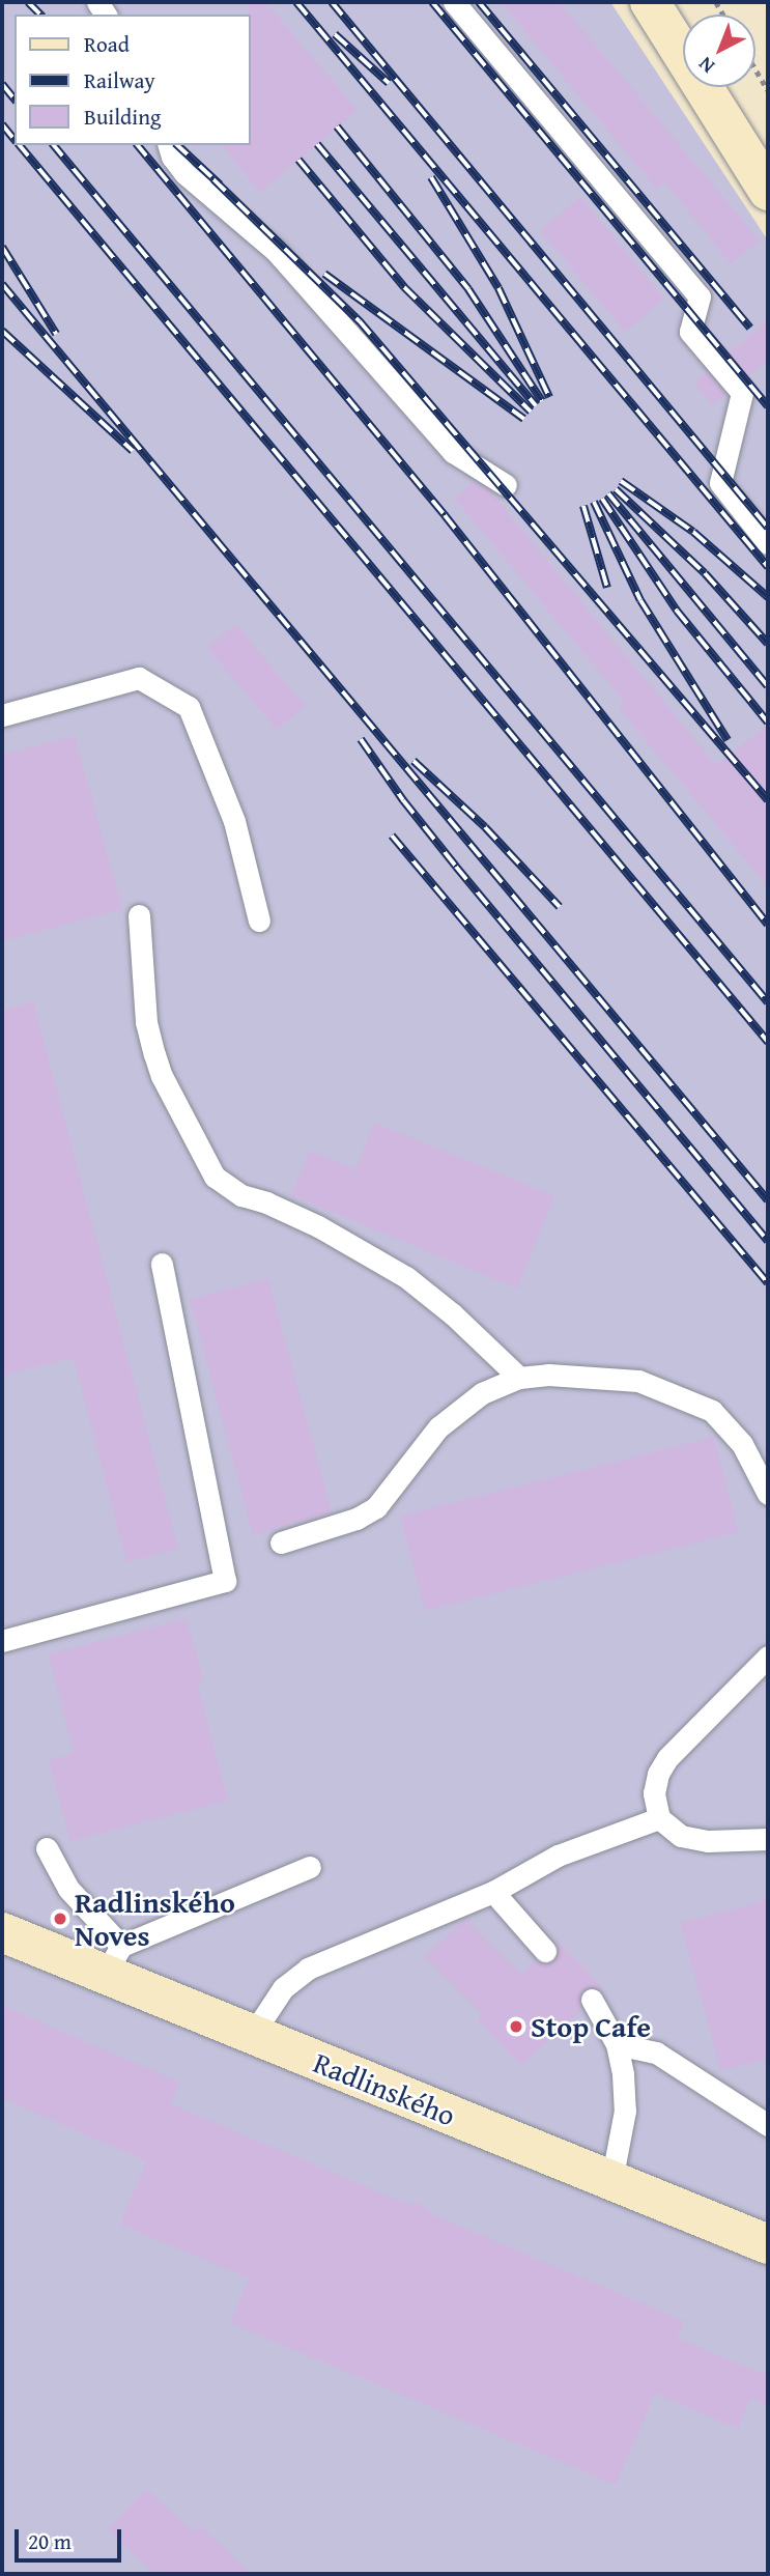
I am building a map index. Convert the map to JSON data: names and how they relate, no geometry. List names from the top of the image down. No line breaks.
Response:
{"streets":{"main road":["Radlinského"]},"places":["Radlinského Noves","Stop Cafe"],"legend":["Road","Railway","Building"],"scale_bar":"20 m","north":"bottom left"}
